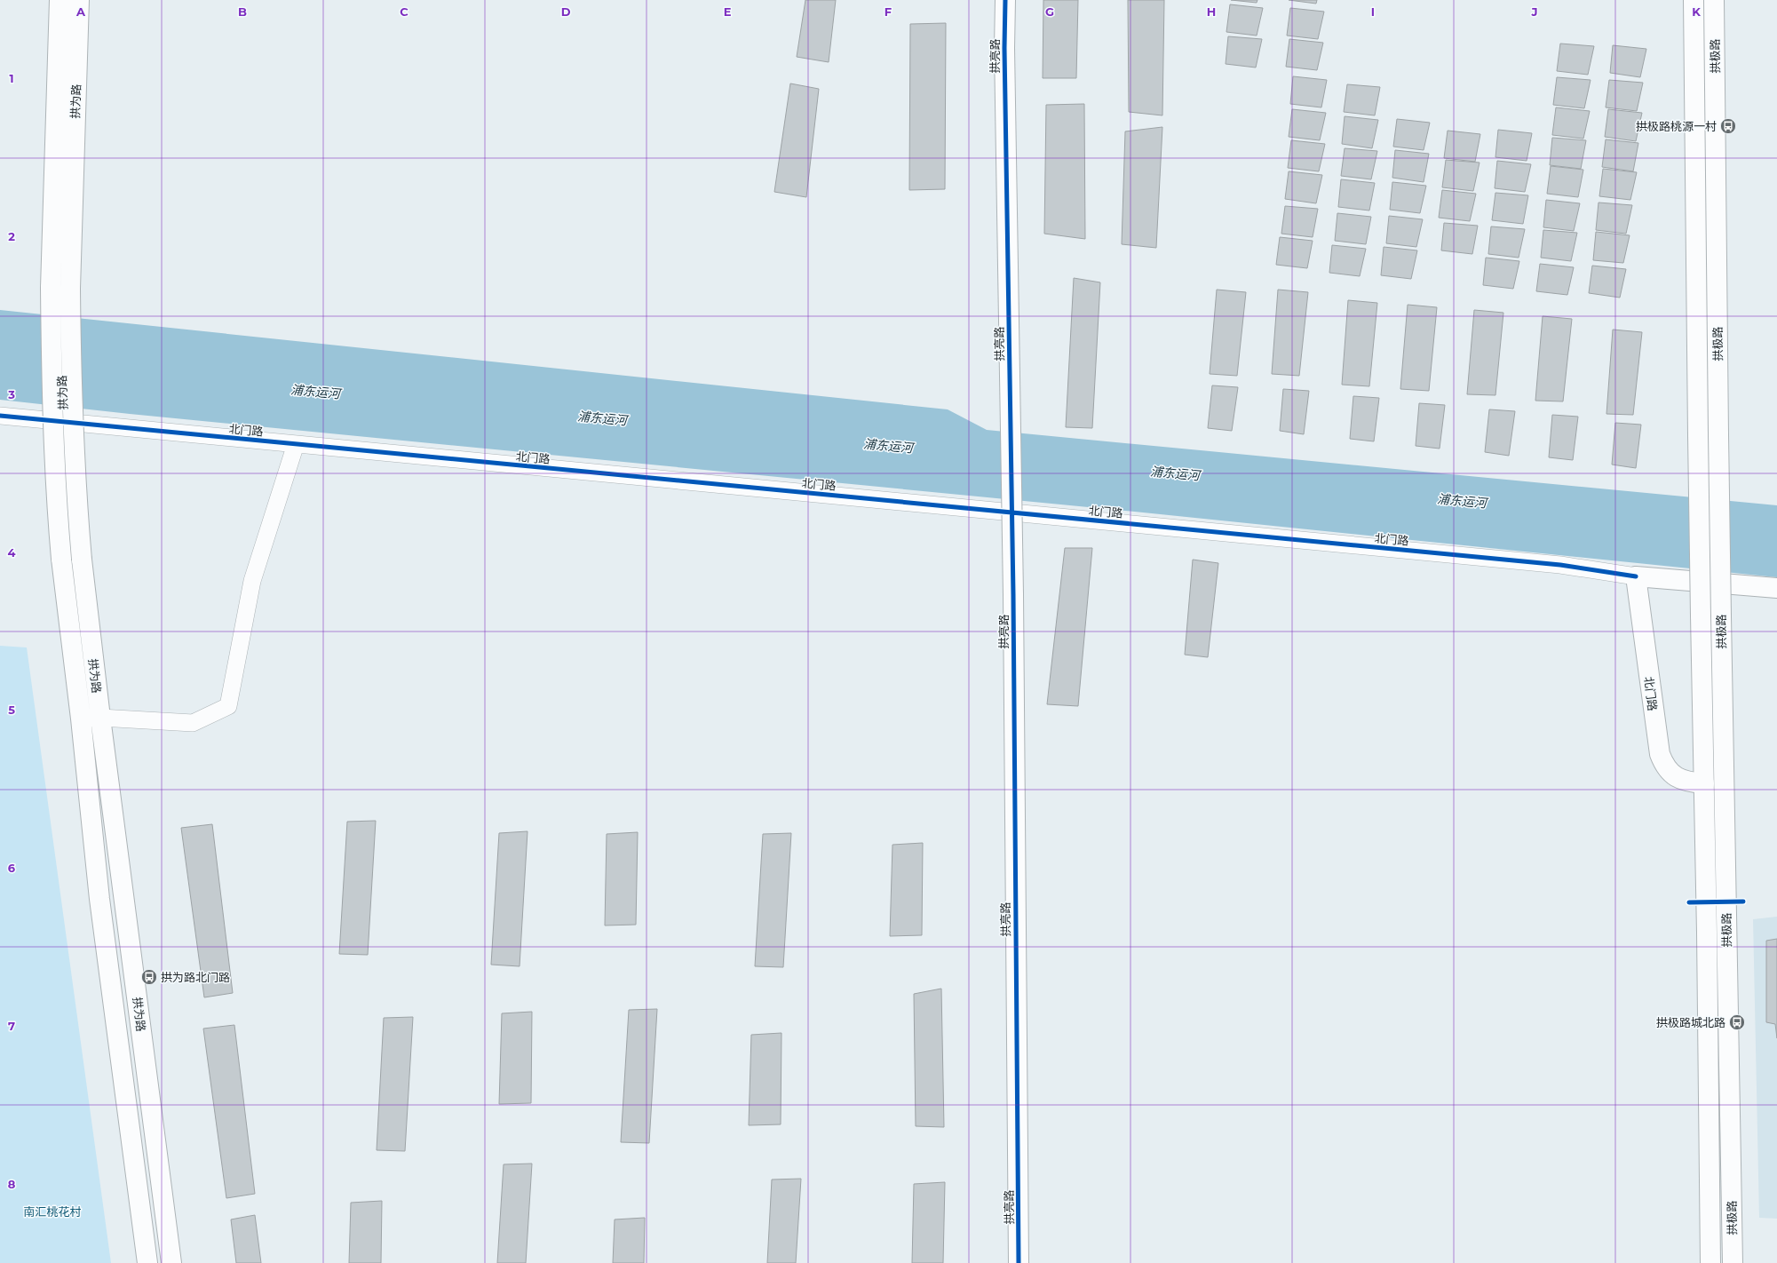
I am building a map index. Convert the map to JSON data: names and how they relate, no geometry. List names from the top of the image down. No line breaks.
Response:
{"streets":{"main road":["拱亮路","拱极路","拱为路","北门路"]},"crossings":[["拱极路","北门路"]],"water":["浦东运河"],"parks":["南汇桃花村"],"places":{"bus stop":["拱极路桃源一村","拱为路北门路","拱极路城北路"]},"grid":{"columns":["A","B","C","D","E","F","G","H","I","J","K"],"rows":["1","2","3","4","5","6","7","8"]}}
